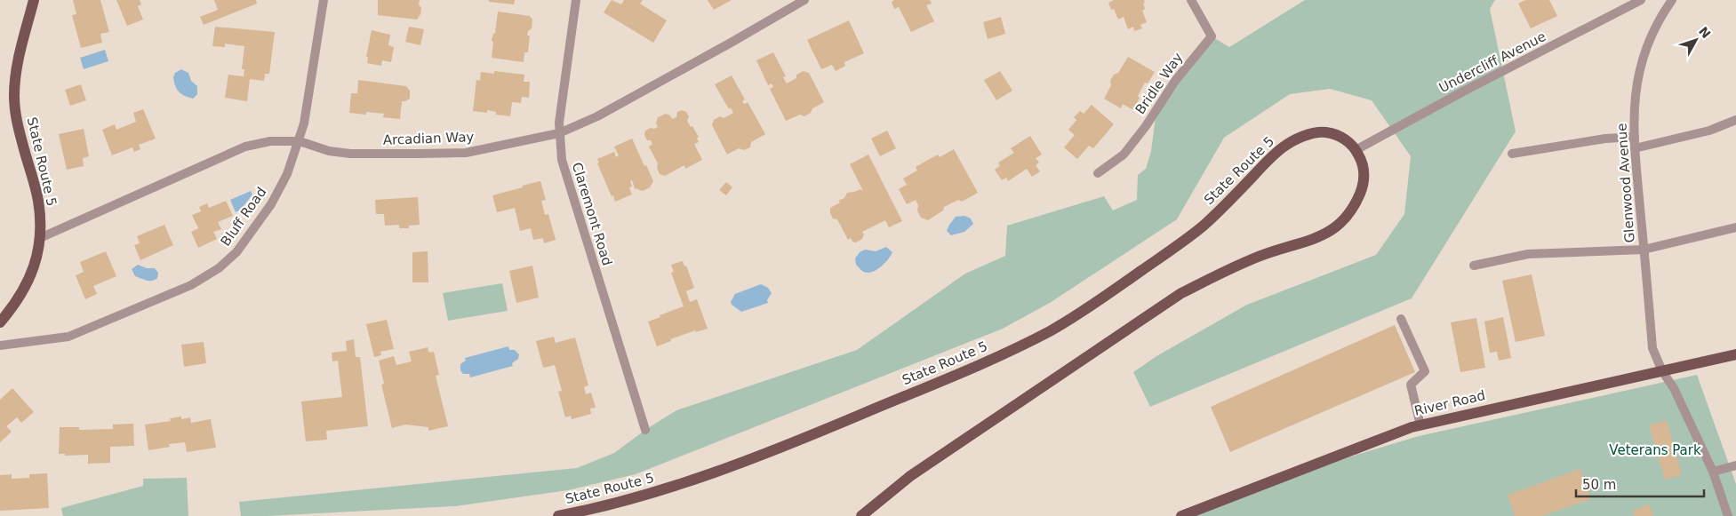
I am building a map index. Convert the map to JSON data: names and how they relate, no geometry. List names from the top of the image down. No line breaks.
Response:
{"streets":{"main road":["State Route 5","River Road"],"street":["Undercliff Avenue","Bridle Way","Arcadian Way","Glenwood Avenue","Claremont Road","Bluff Road"]},"crossings":[["Undercliff Avenue","State Route 5"],["Arcadian Way","State Route 5"],["Arcadian Way","Claremont Road"],["Arcadian Way","Bluff Road"],["Glenwood Avenue","River Road"]],"parks":["Veterans Park"],"scale_bar":"50 m","north":"top right"}
